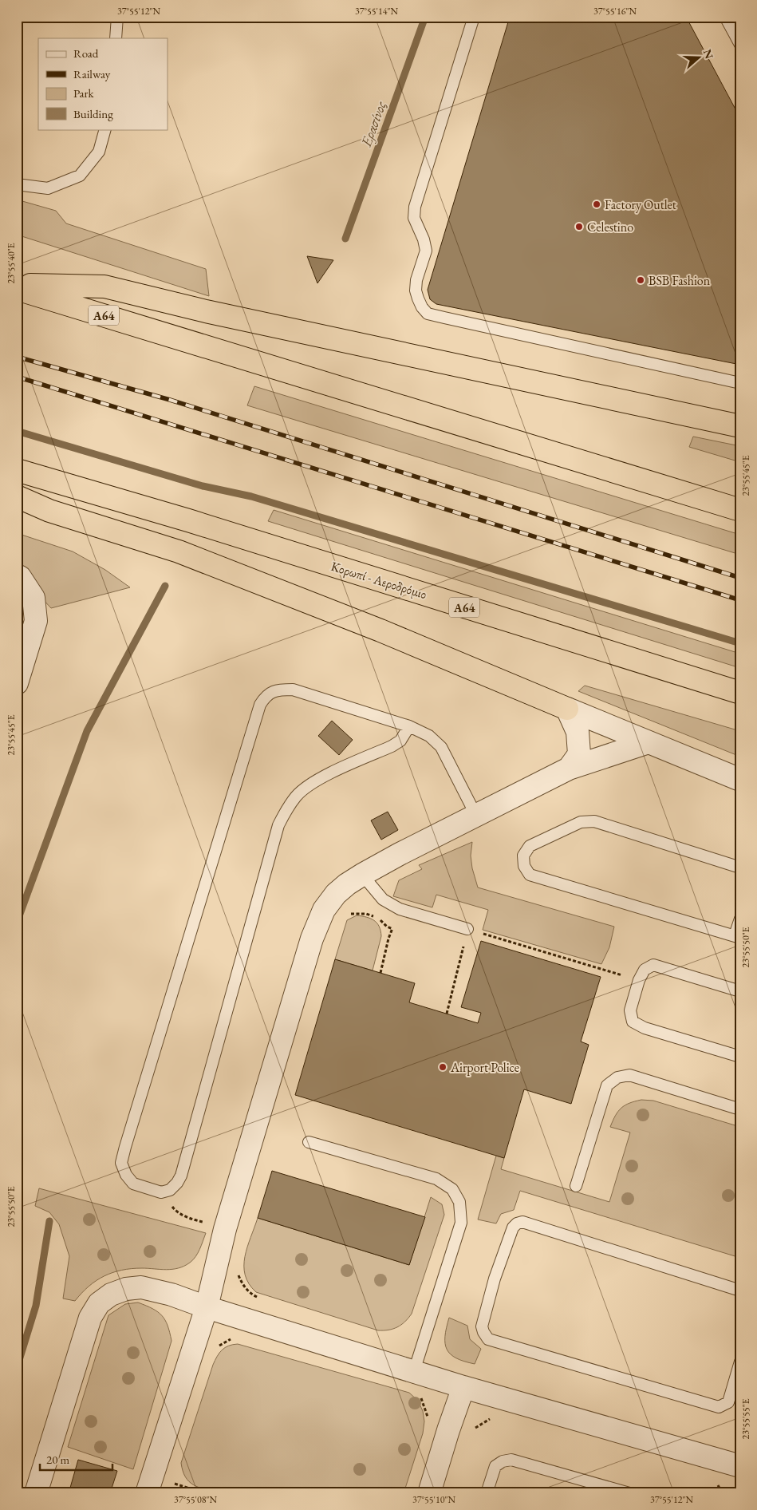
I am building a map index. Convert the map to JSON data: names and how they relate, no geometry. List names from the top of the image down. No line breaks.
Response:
{"streets":{"highway":["Α64","Κορωπί - Αεροδρόμιο"]},"water":["Ερασίνος"],"places":["Factory Outlet","Celestino","BSB Fashion","Airport Police"],"legend":["Road","Railway","Park","Building"],"scale_bar":"20 m","north":"right","coordinates":["37°55'12\"N","37°55'14\"N","37°55'16\"N","23°55'40\"E","23°55'45\"E","23°55'50\"E","23°55'55\"E","37°55'08\"N","37°55'10\"N"]}
